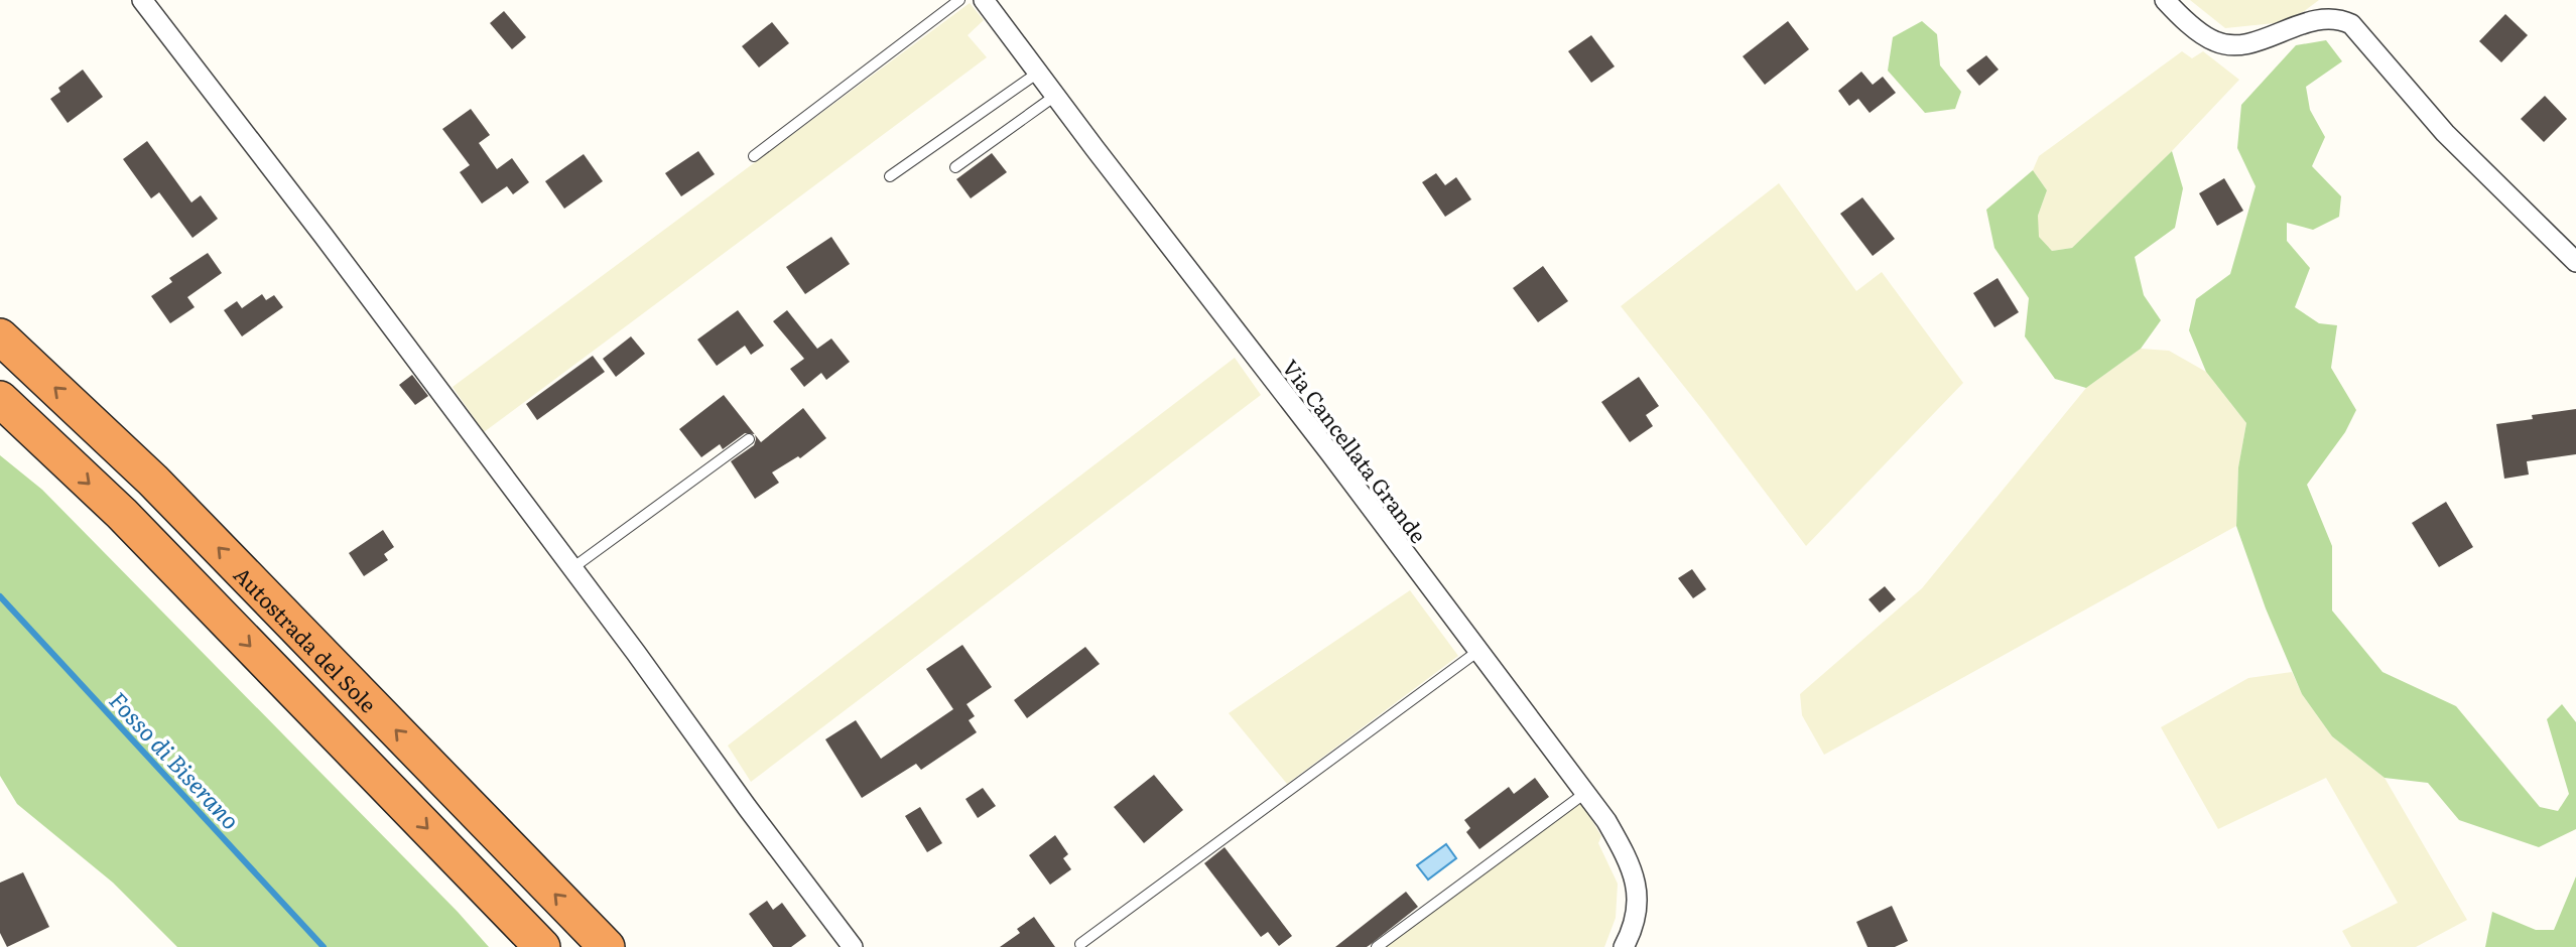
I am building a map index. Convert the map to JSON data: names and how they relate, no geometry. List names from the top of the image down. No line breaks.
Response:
{"streets":{"highway":["Autostrada del Sole"],"street":["Via Cancellata Grande"]},"water":["Fosso di Biserano"]}
